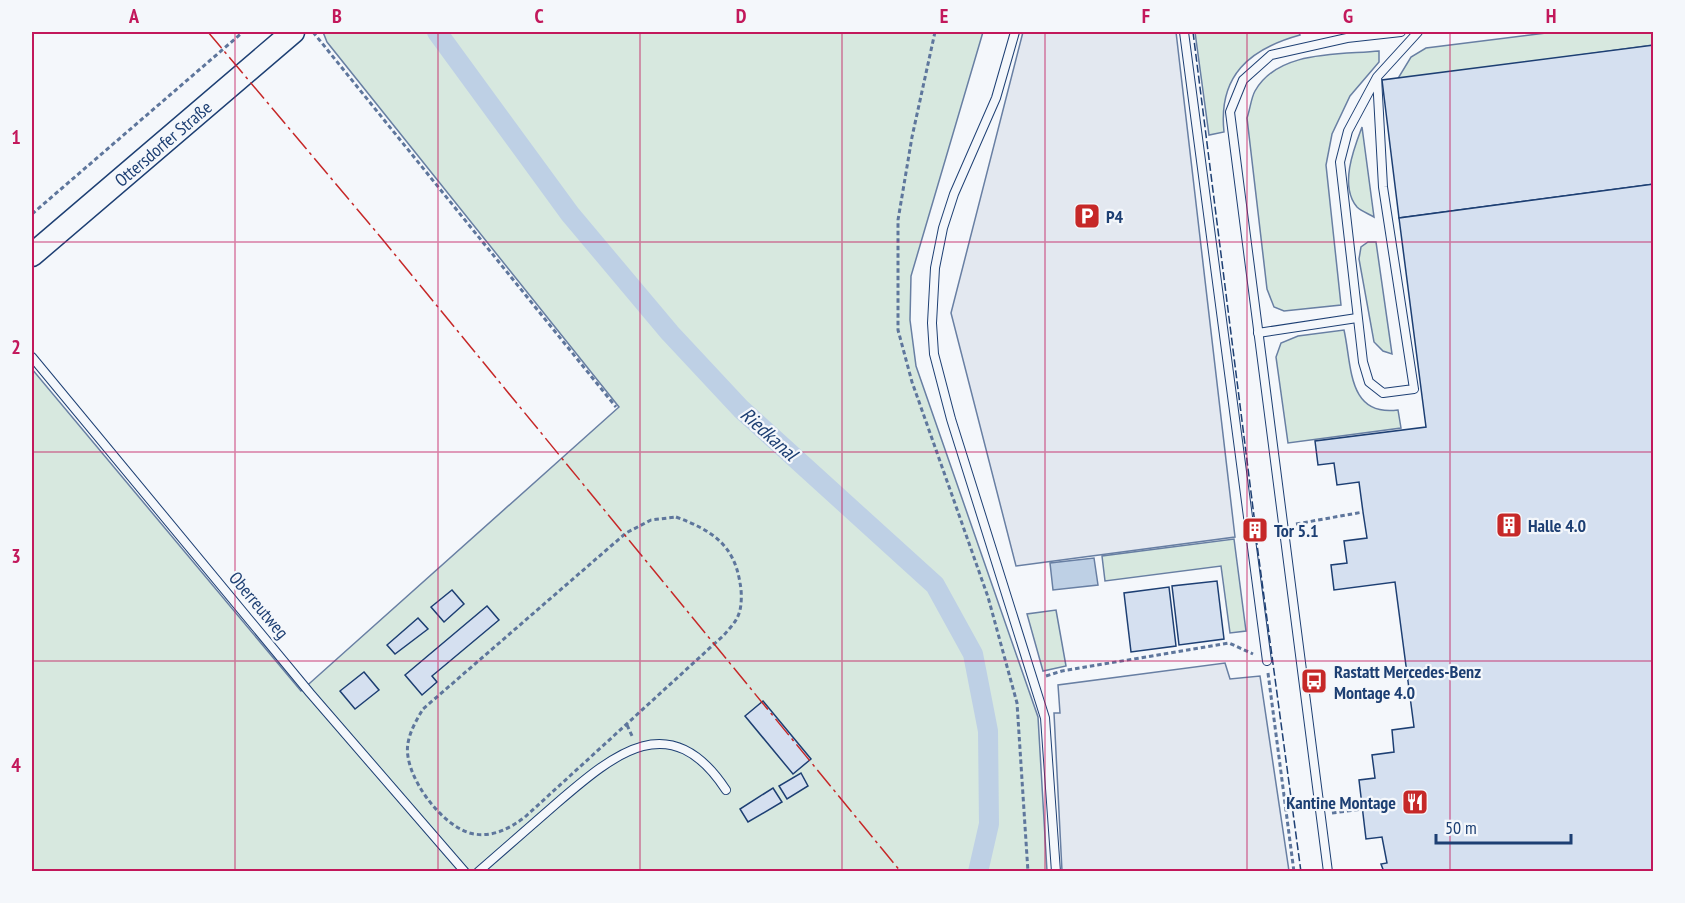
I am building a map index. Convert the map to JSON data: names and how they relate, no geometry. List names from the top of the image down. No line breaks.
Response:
{"streets":{"street":["Ottersdorfer Straße"],"lane":["Oberreutweg"]},"water":["Riedkanal"],"places":{"parking":["P4"],"building":["Halle 4.0","Tor 5.1"],"bus stop":["Rastatt Mercedes-Benz Montage 4.0"],"restaurant":["Kantine Montage"]},"scale_bar":"50 m","grid":{"columns":["A","B","C","D","E","F","G","H"],"rows":["1","2","3","4"]}}
